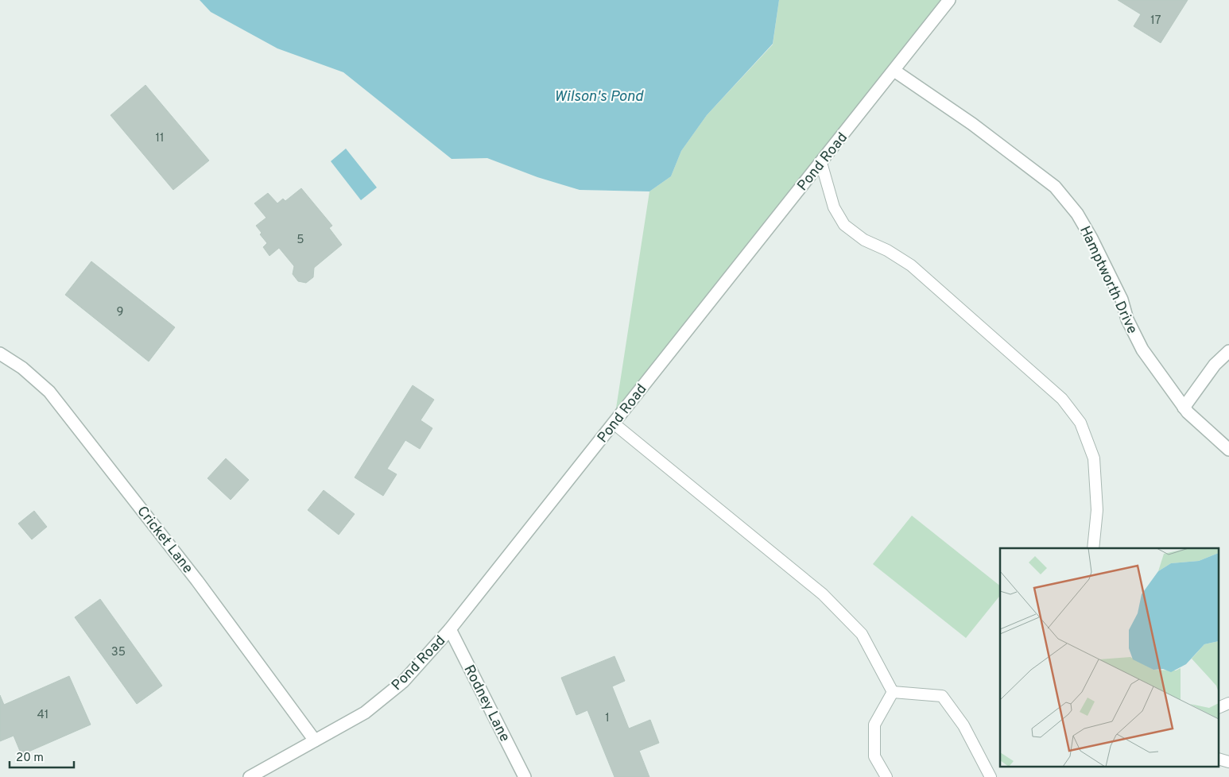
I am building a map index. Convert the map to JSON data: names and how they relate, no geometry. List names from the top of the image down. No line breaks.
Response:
{"streets":{"street":["Pond Road","Hamptworth Drive","Cricket Lane","Rodney Lane"]},"crossings":[["Pond Road","Hamptworth Drive"],["Pond Road","Cricket Lane"],["Pond Road","Rodney Lane"]],"water":["Wilson's Pond"],"house_numbers":["17","11","5","9","35","41","1"],"scale_bar":"20 m"}
